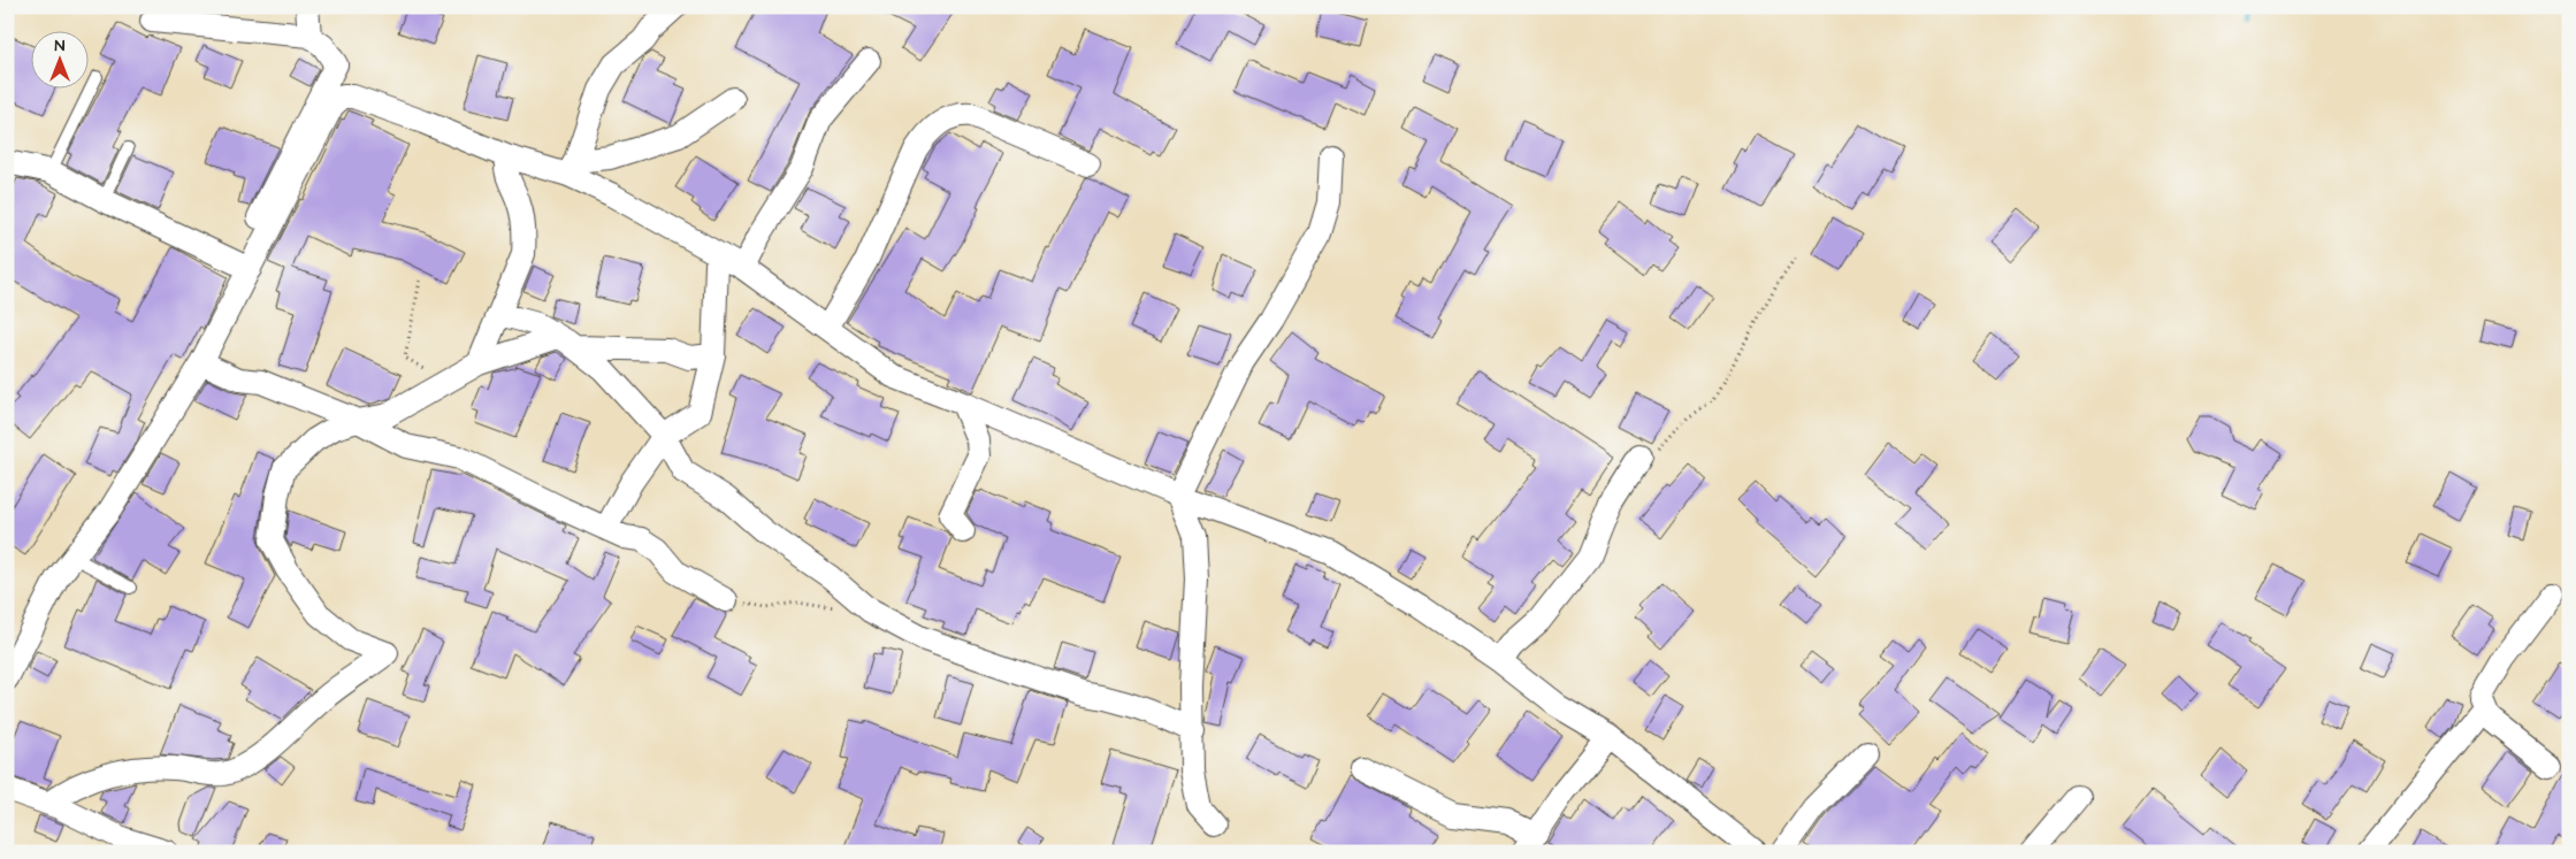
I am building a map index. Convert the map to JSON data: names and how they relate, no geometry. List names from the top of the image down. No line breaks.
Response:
{"north":"top"}
